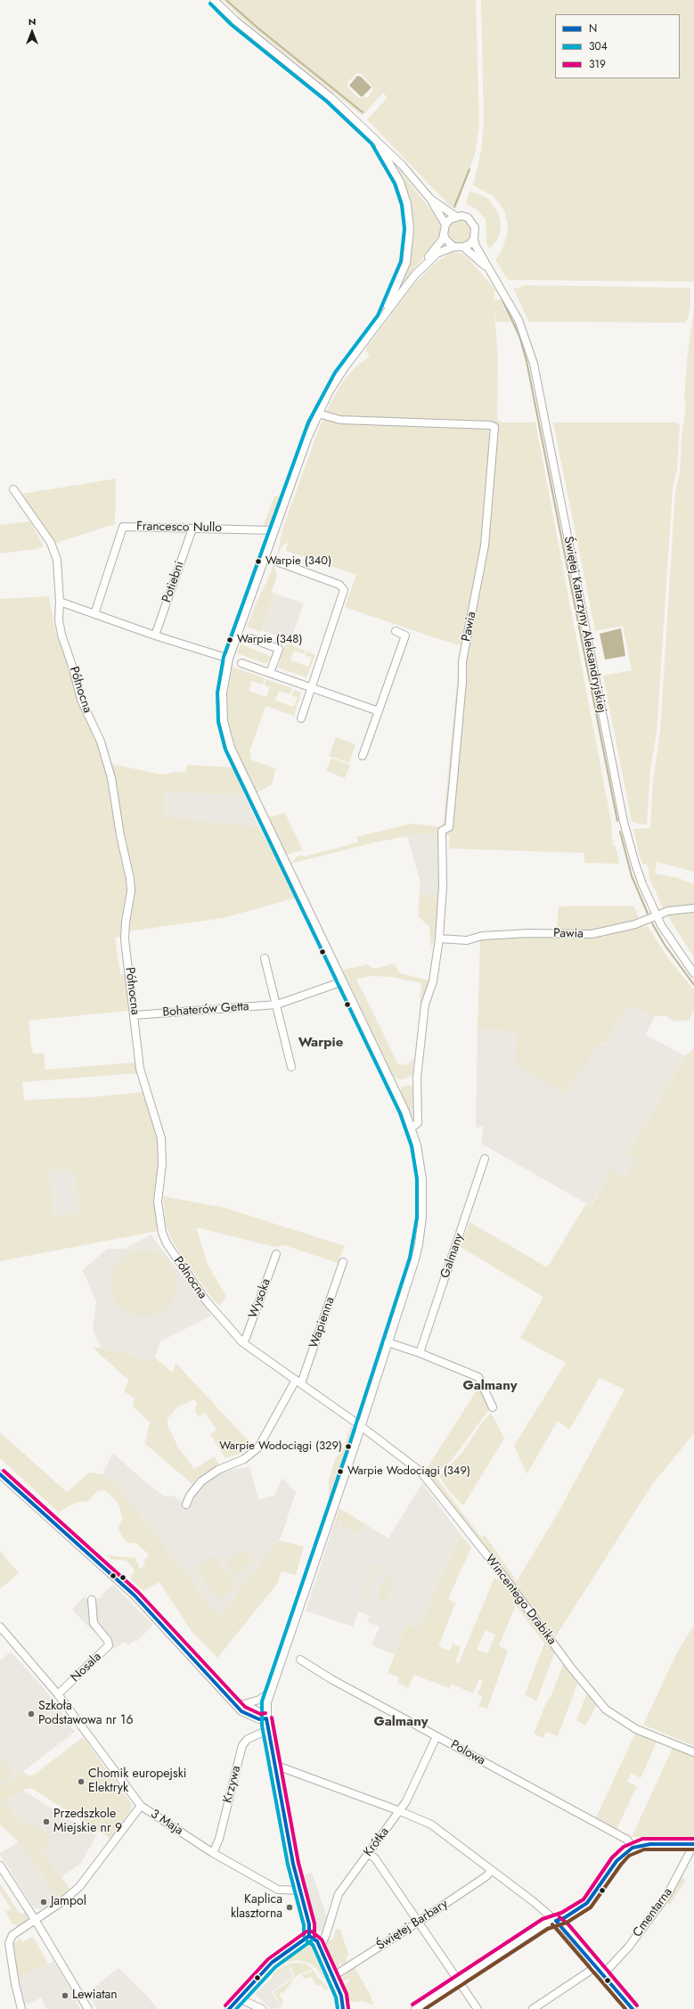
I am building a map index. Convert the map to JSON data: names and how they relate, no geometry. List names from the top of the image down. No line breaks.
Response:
{"streets":{"street":["Francesco Nullo","Potiebni","Świętej Katarzyny Aleksandryjskiej","Pawia","Północna","Bohaterów Getta","Galmany","Wysoka","Wapienna","Wincentego Drabika","Nosala","Polowa","Krzywa","3 Maja","Krótka","Cmentarna","Świętej Barbary"]},"crossings":[["Francesco Nullo","Potiebni"],["Świętej Katarzyny Aleksandryjskiej","Pawia"],["Północna","Bohaterów Getta"],["Północna","Wysoka"],["Północna","Wapienna"],["Północna","Wincentego Drabika"],["Nosala","3 Maja"],["Polowa","Krótka"],["Krzywa","3 Maja"]],"districts":["Warpie","Galmany","Galmany"],"places":["Warpie (340)","Warpie (348)","Warpie Wodociągi (329)","Warpie Wodociągi (349)","Szkoła Podstawowa nr 16","Chomik europejski Elektryk","Przedszkole Miejskie nr 9","Jampol","Kaplica klasztorna","Lewiatan"],"lines":["transit line 304","transit line 319","transit line N"],"legend":["N","304","319"],"north":"top"}
